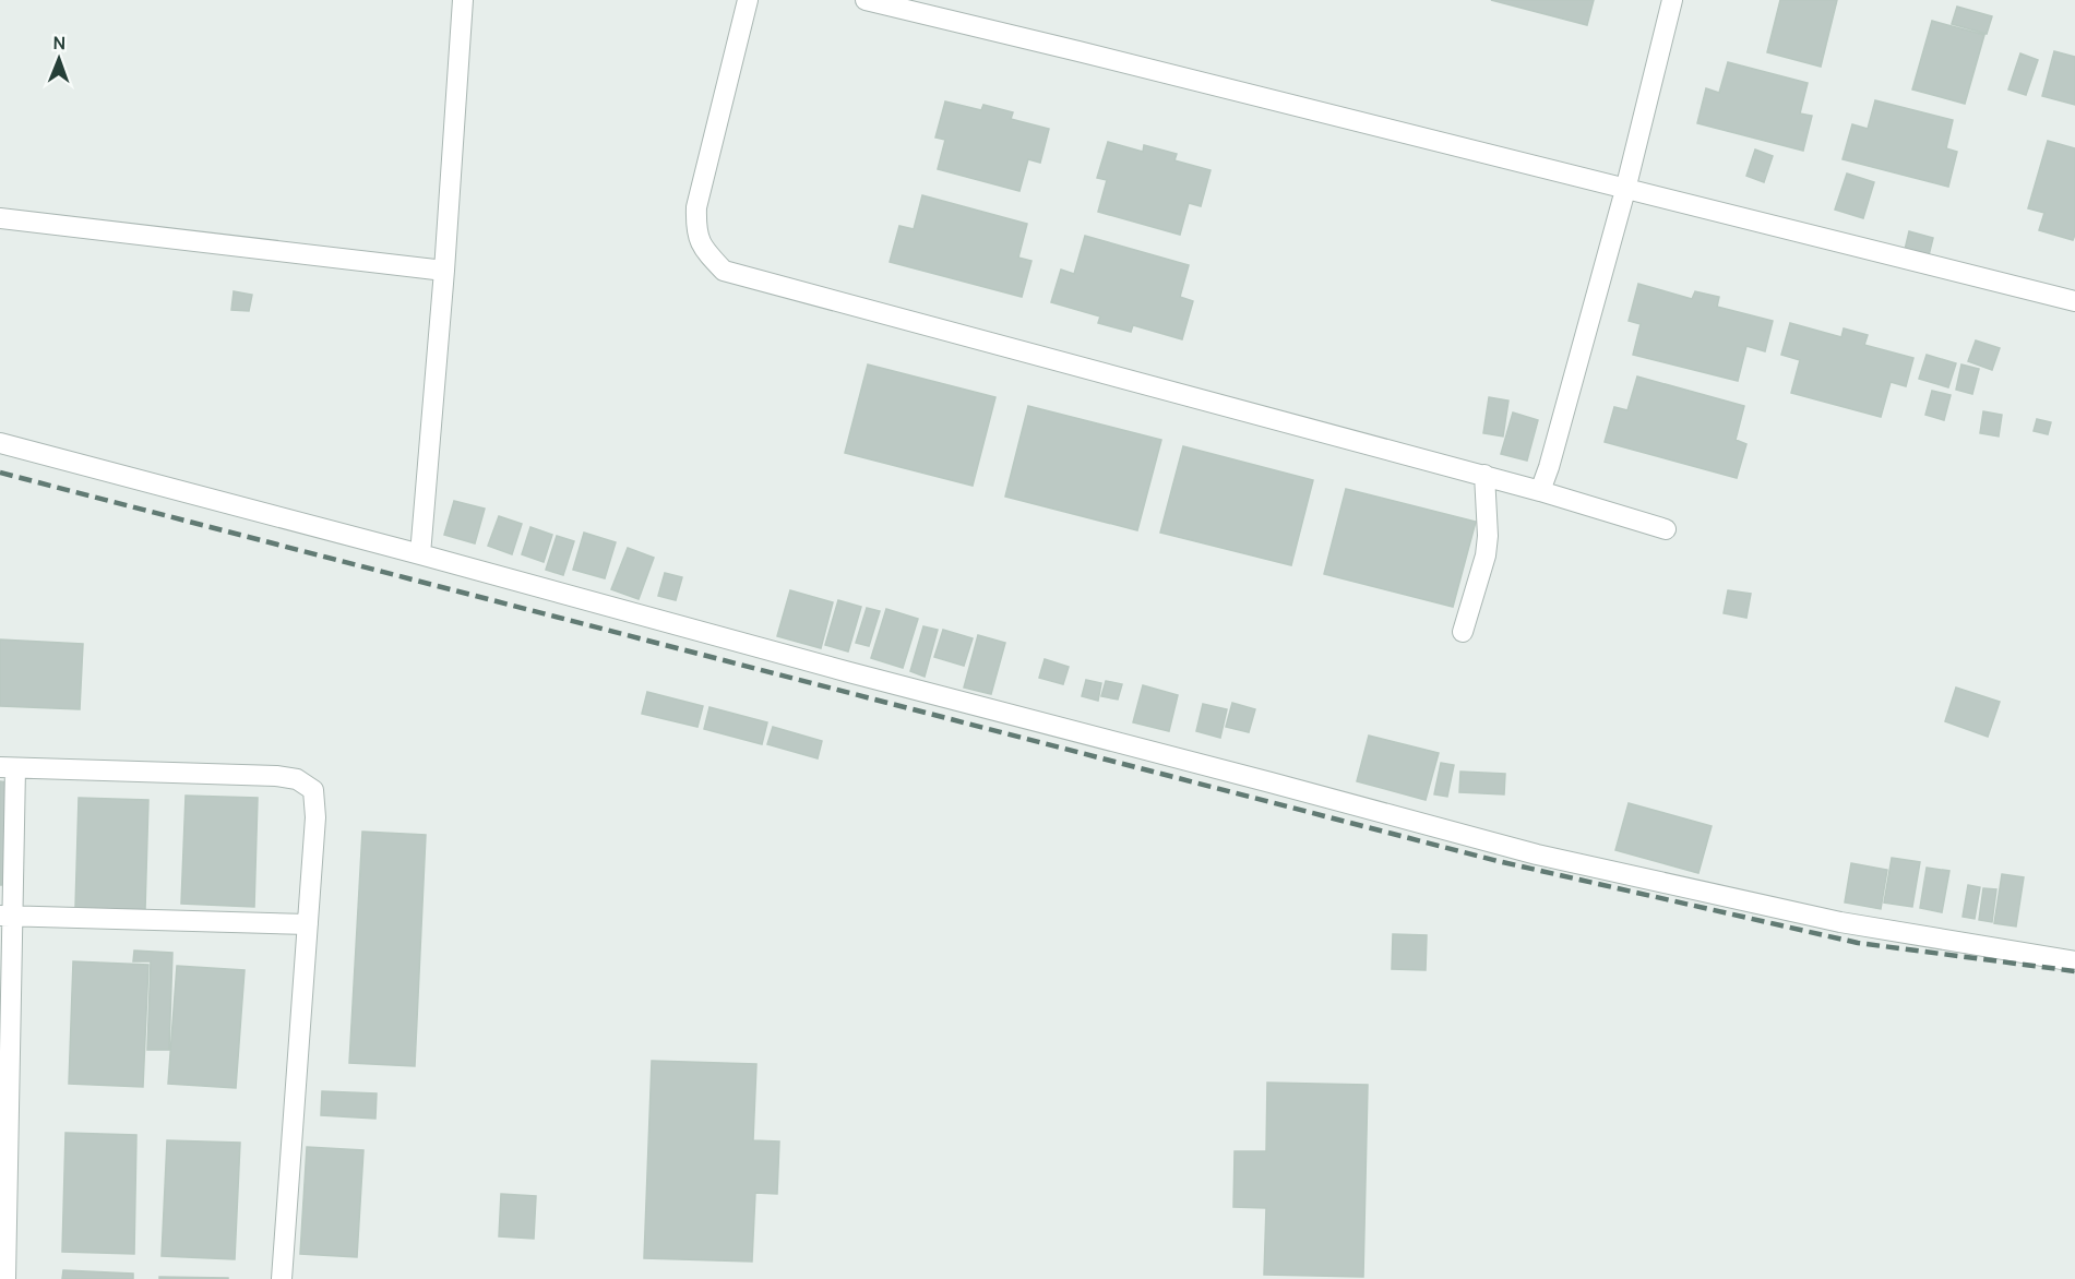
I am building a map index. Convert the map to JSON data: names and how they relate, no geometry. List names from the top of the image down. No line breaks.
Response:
{"north":"top"}
